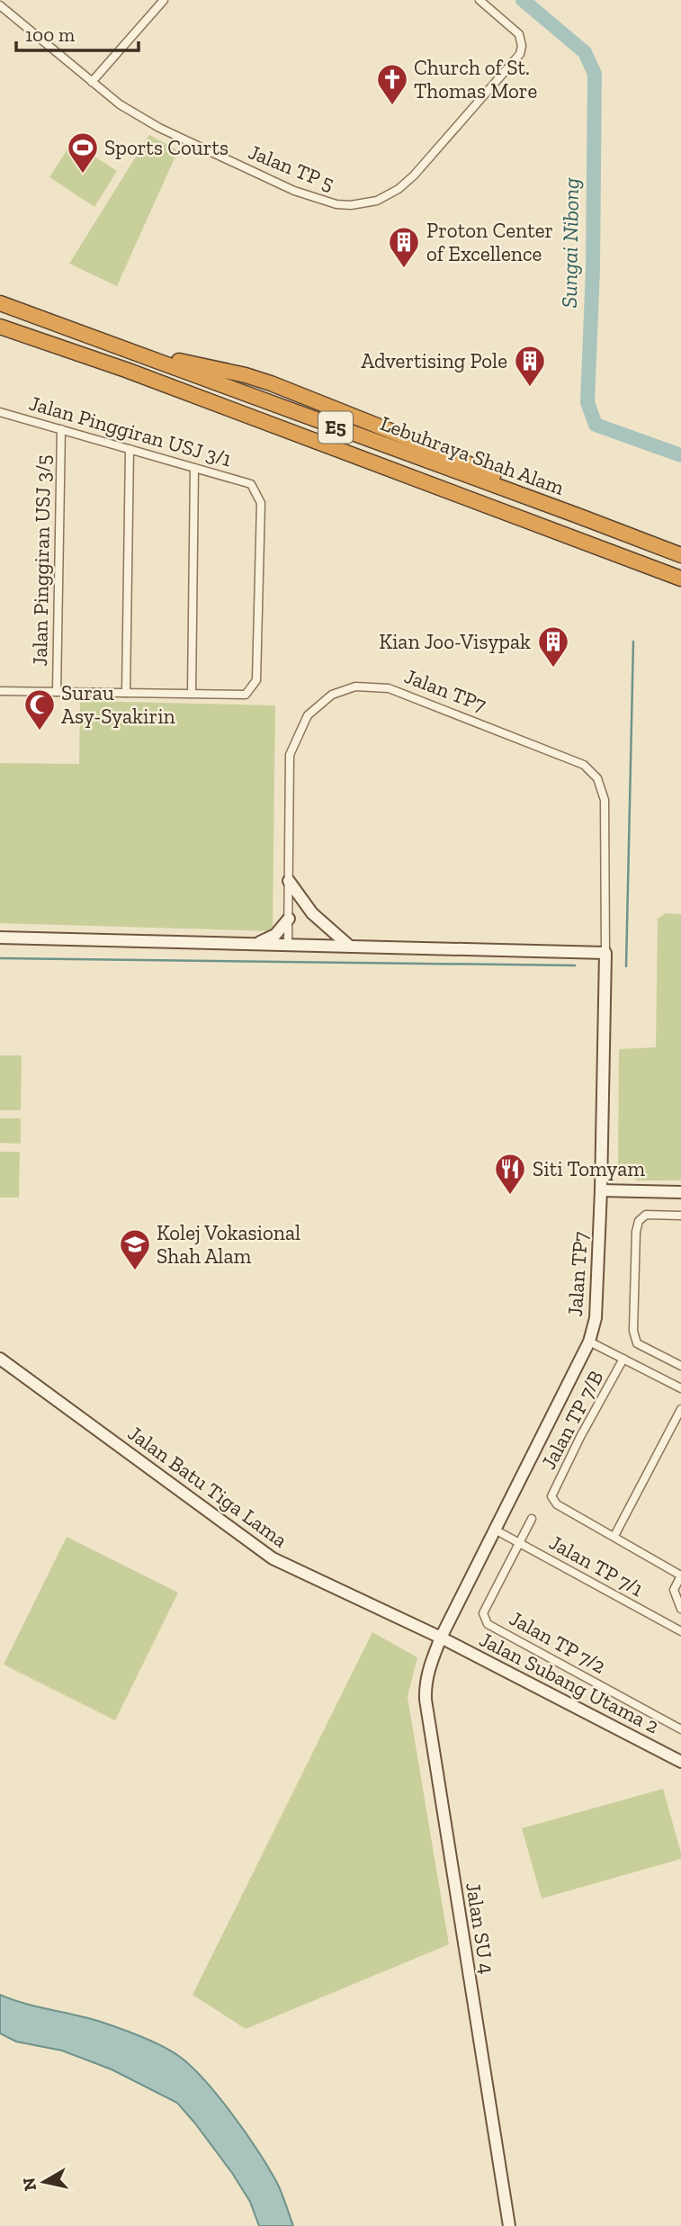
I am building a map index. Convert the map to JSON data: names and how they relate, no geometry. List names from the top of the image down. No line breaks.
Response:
{"streets":{"highway":["E5","Lebuhraya Shah Alam"],"street":["Jalan TP 5","Jalan Pinggiran USJ 3/1","Jalan Pinggiran USJ 3/5","Jalan TP7","Jalan TP 7/B","Jalan Batu Tiga Lama","Jalan TP 7/1","Jalan TP 7/2","Jalan Subang Utama 2","Jalan SU 4"]},"crossings":[["Jalan Pinggiran USJ 3/1","Jalan Pinggiran USJ 3/5"],["Jalan TP7","Jalan Batu Tiga Lama"],["Jalan TP7","Jalan TP 7/1"],["Jalan TP7","Jalan Subang Utama 2"],["Jalan TP7","Jalan SU 4"],["Jalan Batu Tiga Lama","Jalan Subang Utama 2"],["Jalan Batu Tiga Lama","Jalan SU 4"],["Jalan TP 7/1","Jalan TP 7/2"],["Jalan Subang Utama 2","Jalan SU 4"]],"water":["Sungai Nibong"],"places":{"church":["Church of St. Thomas More"],"sports":["Sports Courts"],"building":["Proton Center of Excellence","Advertising Pole","Kian Joo-Visypak"],"mosque":["Surau Asy-Syakirin"],"restaurant":["Siti Tomyam"],"school or university":["Kolej Vokasional Shah Alam"]},"scale_bar":"100 m","north":"left"}
